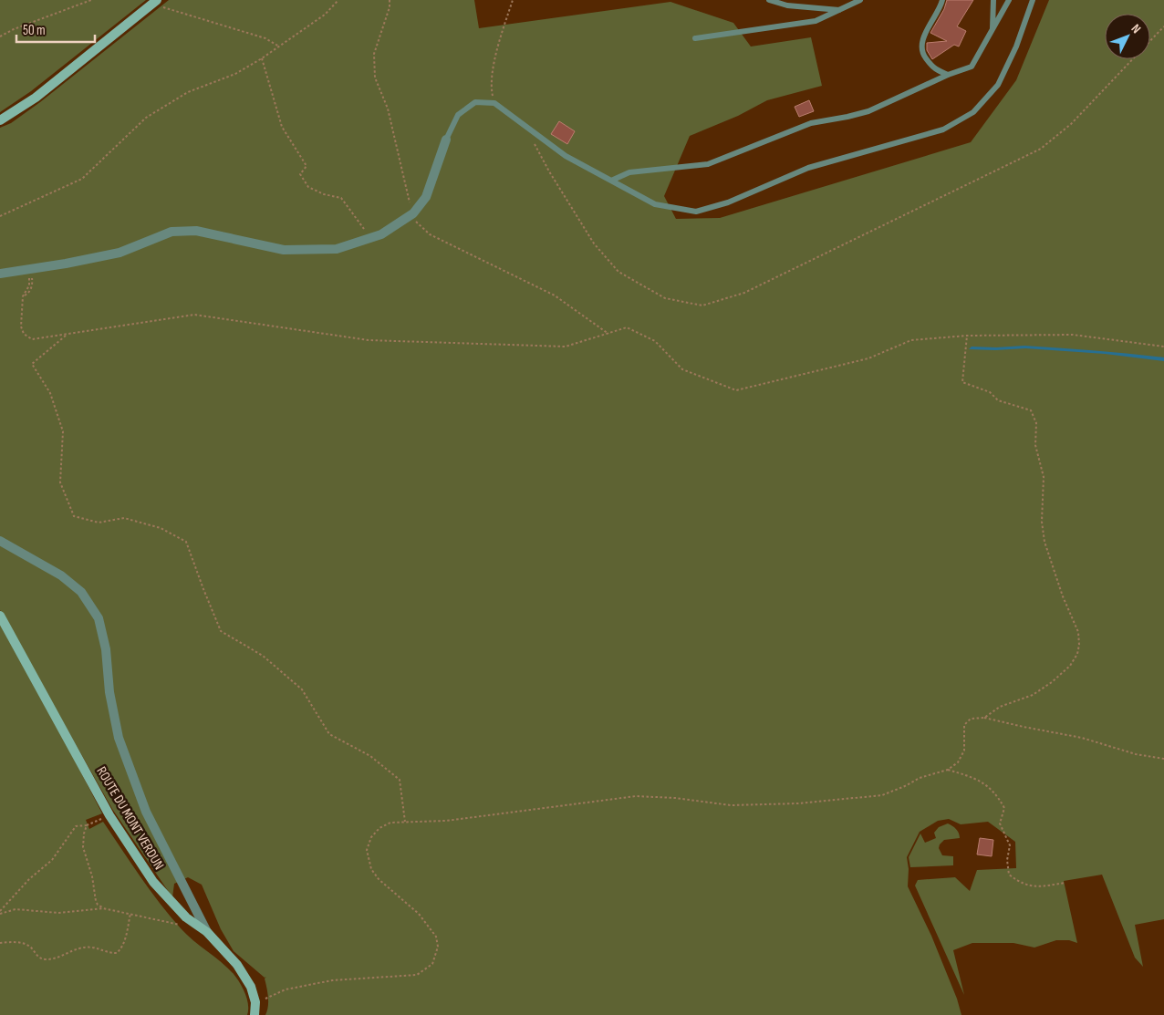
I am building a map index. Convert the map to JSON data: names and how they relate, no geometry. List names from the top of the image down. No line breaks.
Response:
{"streets":{"street":["ROUTE DU MONT VERDUN"]},"scale_bar":"50 m","north":"top right"}
